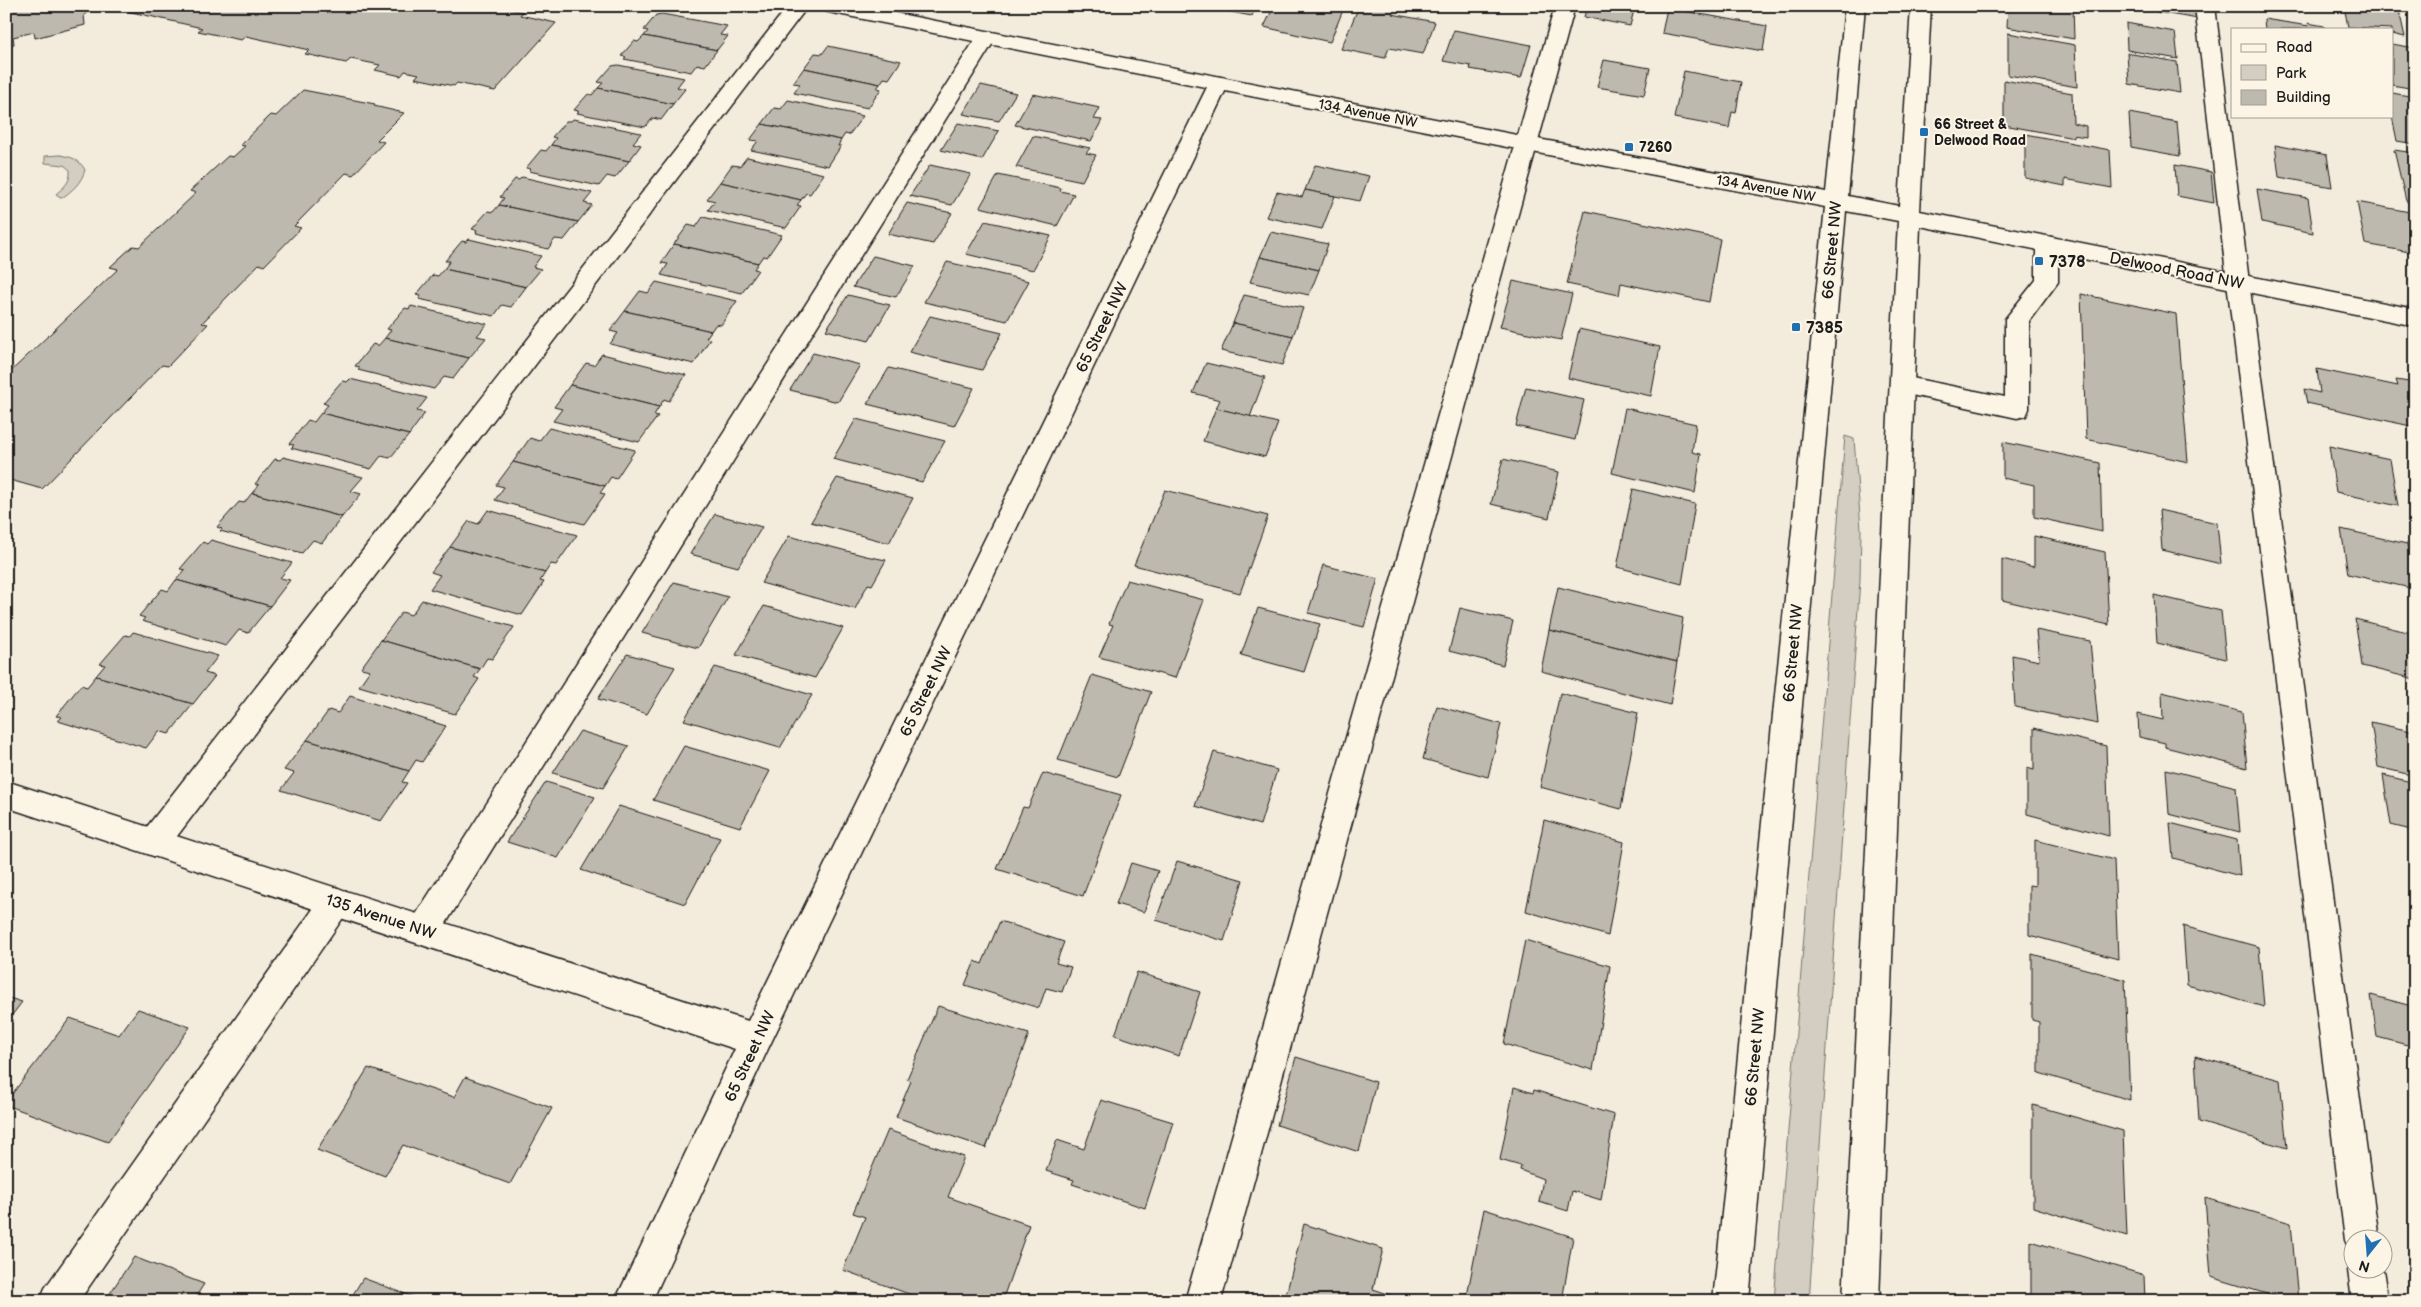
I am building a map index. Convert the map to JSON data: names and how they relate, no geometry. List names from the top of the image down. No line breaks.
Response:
{"streets":{"street":["134 Avenue NW","66 Street NW","Delwood Road NW","65 Street NW","135 Avenue NW"]},"crossings":[["134 Avenue NW","66 Street NW"],["134 Avenue NW","Delwood Road NW"],["134 Avenue NW","65 Street NW"],["65 Street NW","135 Avenue NW"]],"places":{"transit":["66 Street & Delwood Road","7260","7378","7385"]},"legend":["Road","Park","Building"],"north":"bottom"}
